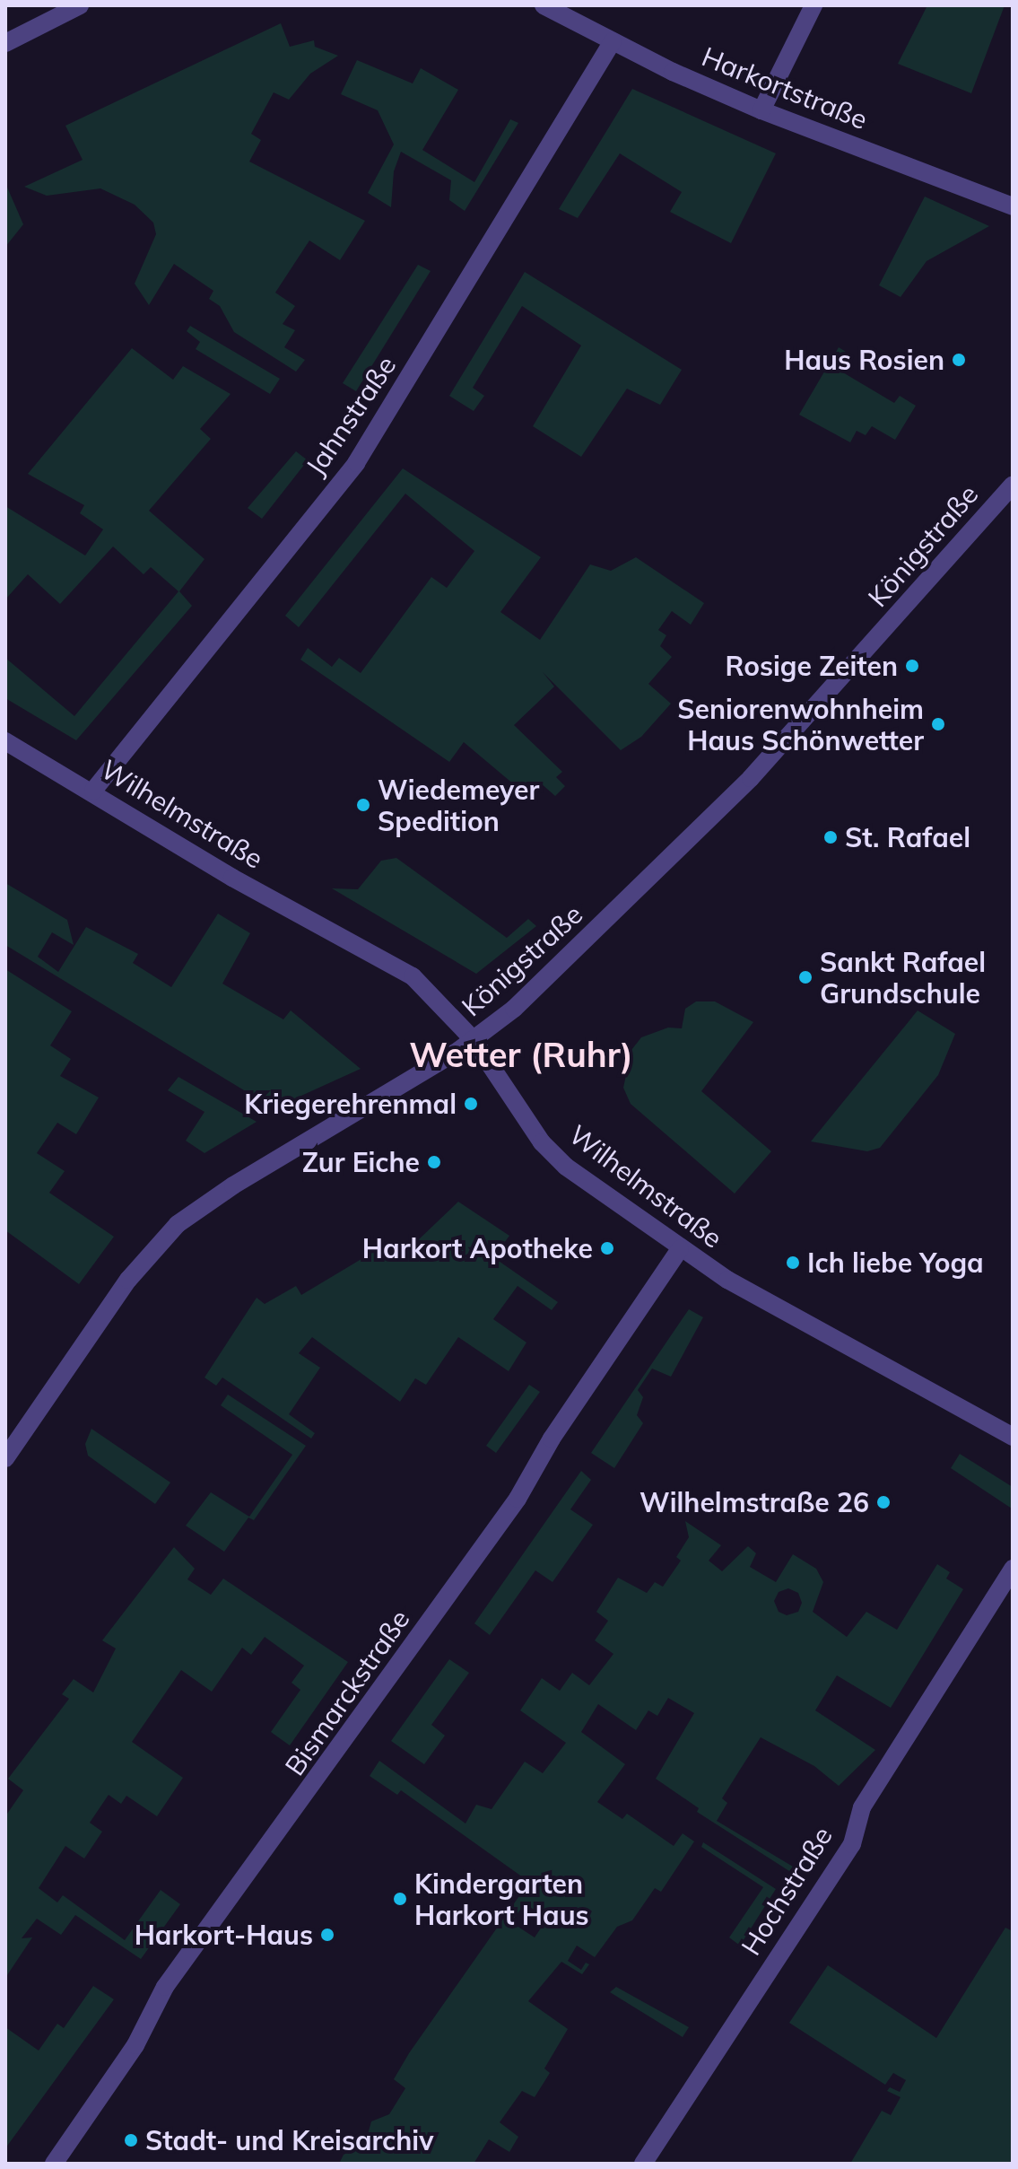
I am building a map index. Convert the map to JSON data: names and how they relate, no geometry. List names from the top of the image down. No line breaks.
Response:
{"streets":{"street":["Harkortstraße","Jahnstraße","Königstraße","Wilhelmstraße","Bismarckstraße","Hochstraße"]},"crossings":[["Harkortstraße","Jahnstraße"],["Jahnstraße","Wilhelmstraße"],["Königstraße","Wilhelmstraße"],["Wilhelmstraße","Bismarckstraße"]],"districts":["Wetter (Ruhr)"],"places":["Haus Rosien","Rosige Zeiten","Seniorenwohnheim Haus Schönwetter","Wiedemeyer Spedition","St. Rafael","Sankt Rafael Grundschule","Kriegerehrenmal","Zur Eiche","Harkort Apotheke","Ich liebe Yoga","Wilhelmstraße 26","Kindergarten Harkort Haus","Harkort-Haus","Stadt- und Kreisarchiv"]}
